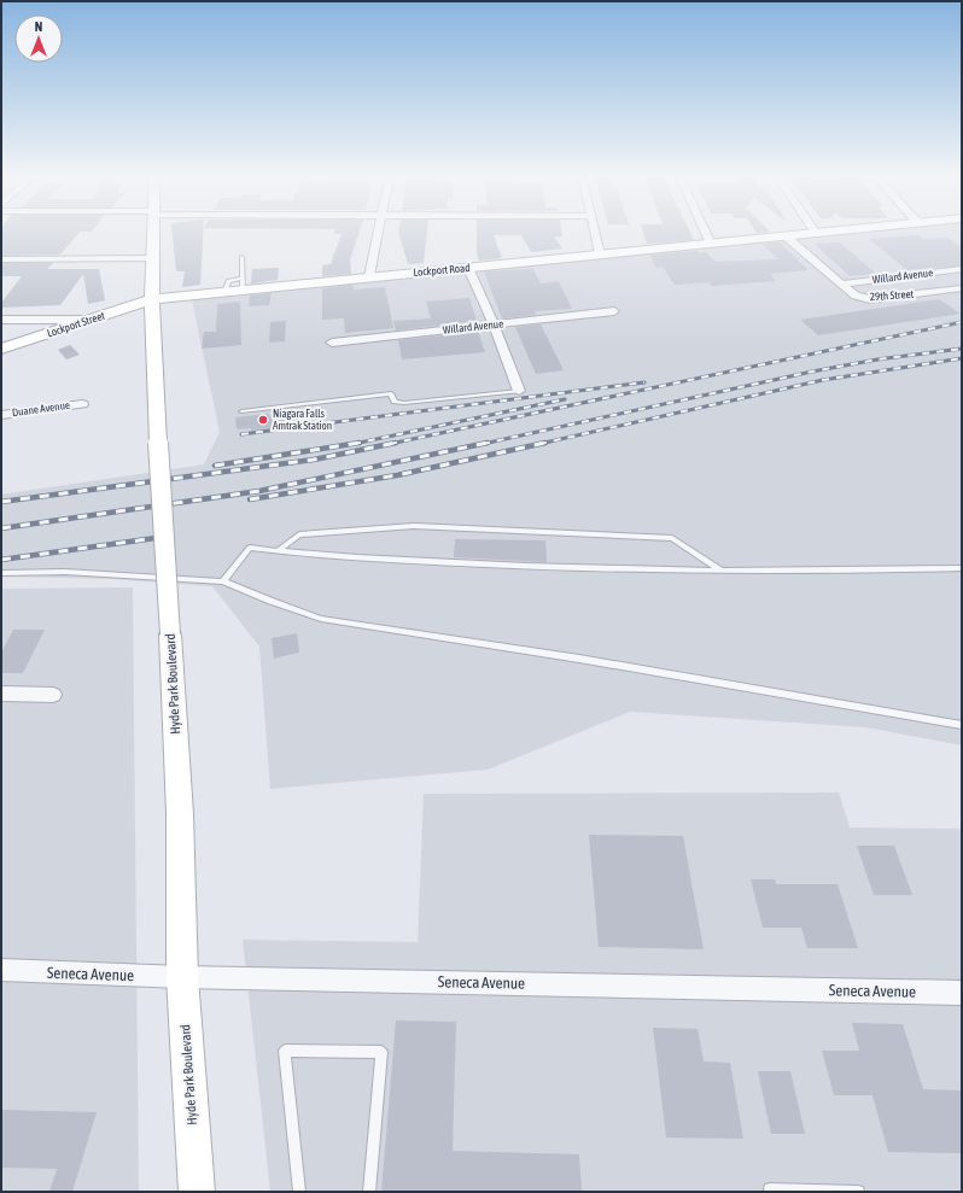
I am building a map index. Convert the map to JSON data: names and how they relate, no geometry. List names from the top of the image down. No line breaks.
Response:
{"streets":{"street":["Lockport Road","Willard Avenue","29th Street","Lockport Street","Duane Avenue","Hyde Park Boulevard","Seneca Avenue"]},"crossings":[["Lockport Road","29th Street"],["Lockport Road","Lockport Street"],["Lockport Road","Hyde Park Boulevard"],["Willard Avenue","29th Street"],["Lockport Street","Hyde Park Boulevard"],["Hyde Park Boulevard","Seneca Avenue"]],"places":["Niagara Falls Amtrak Station"],"north":"top"}
